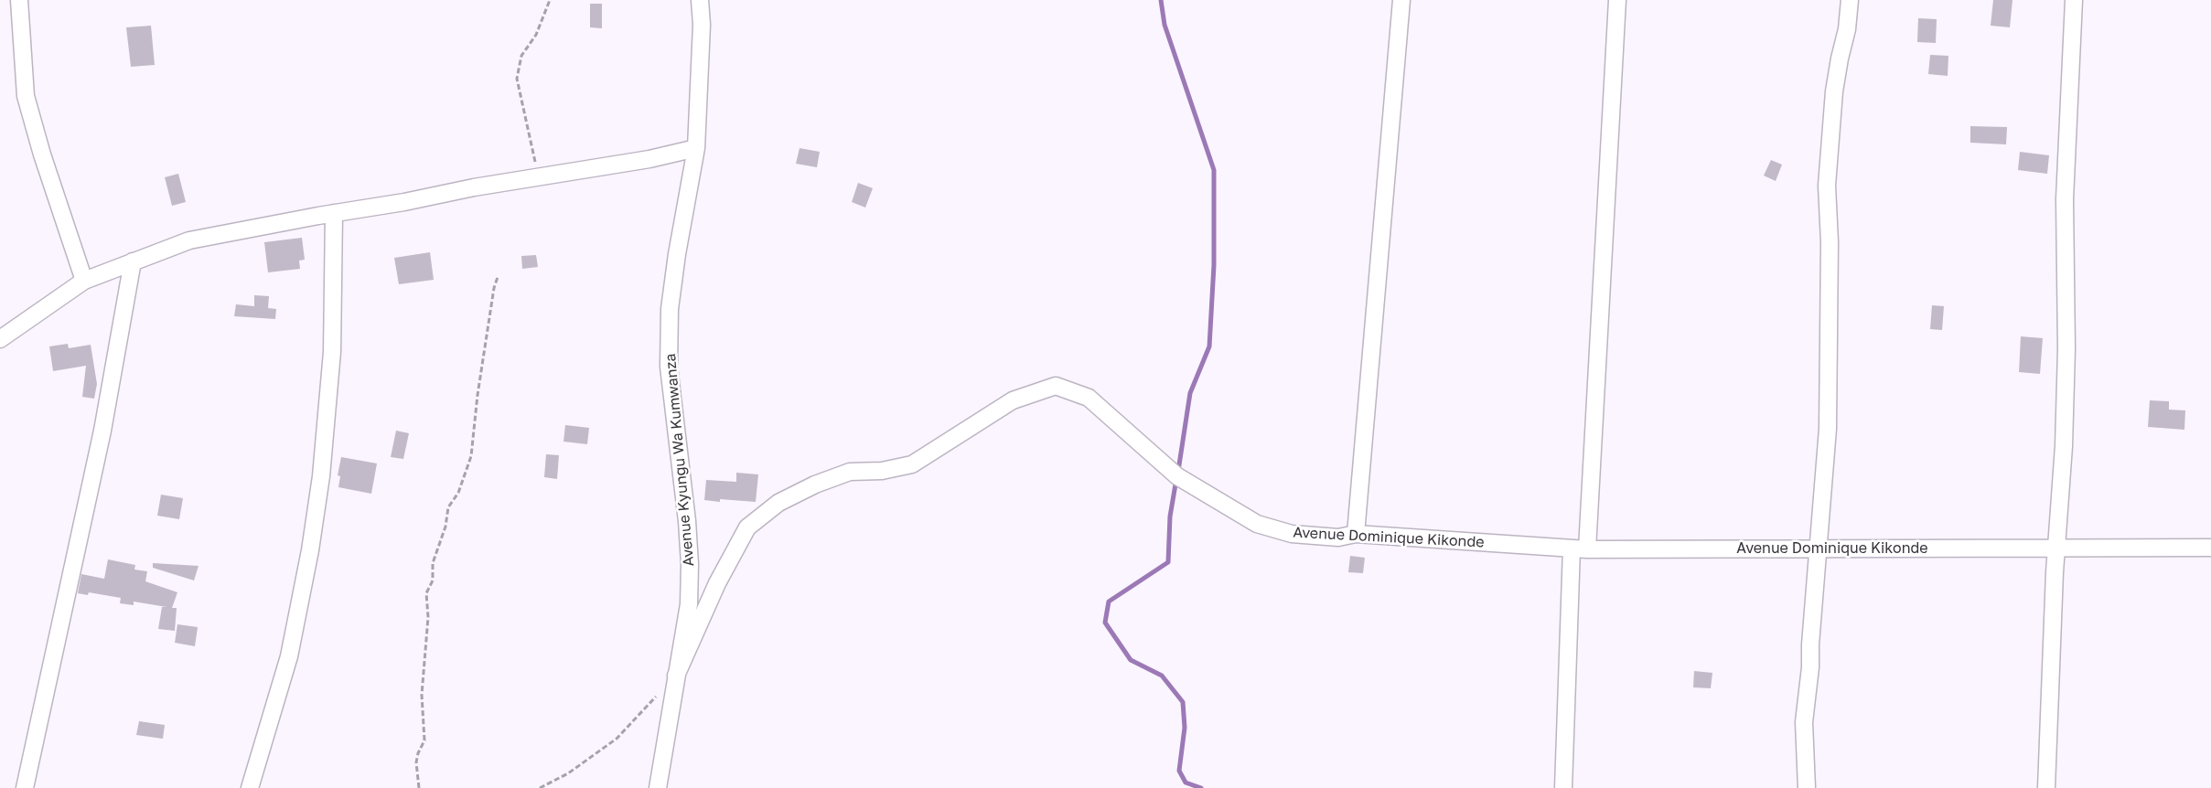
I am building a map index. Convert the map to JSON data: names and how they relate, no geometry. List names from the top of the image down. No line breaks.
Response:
{"streets":{"street":["Avenue Kyungu Wa Kumwanza","Avenue Dominique Kikonde"]},"crossings":[["Avenue Kyungu Wa Kumwanza","Avenue Dominique Kikonde"]]}
